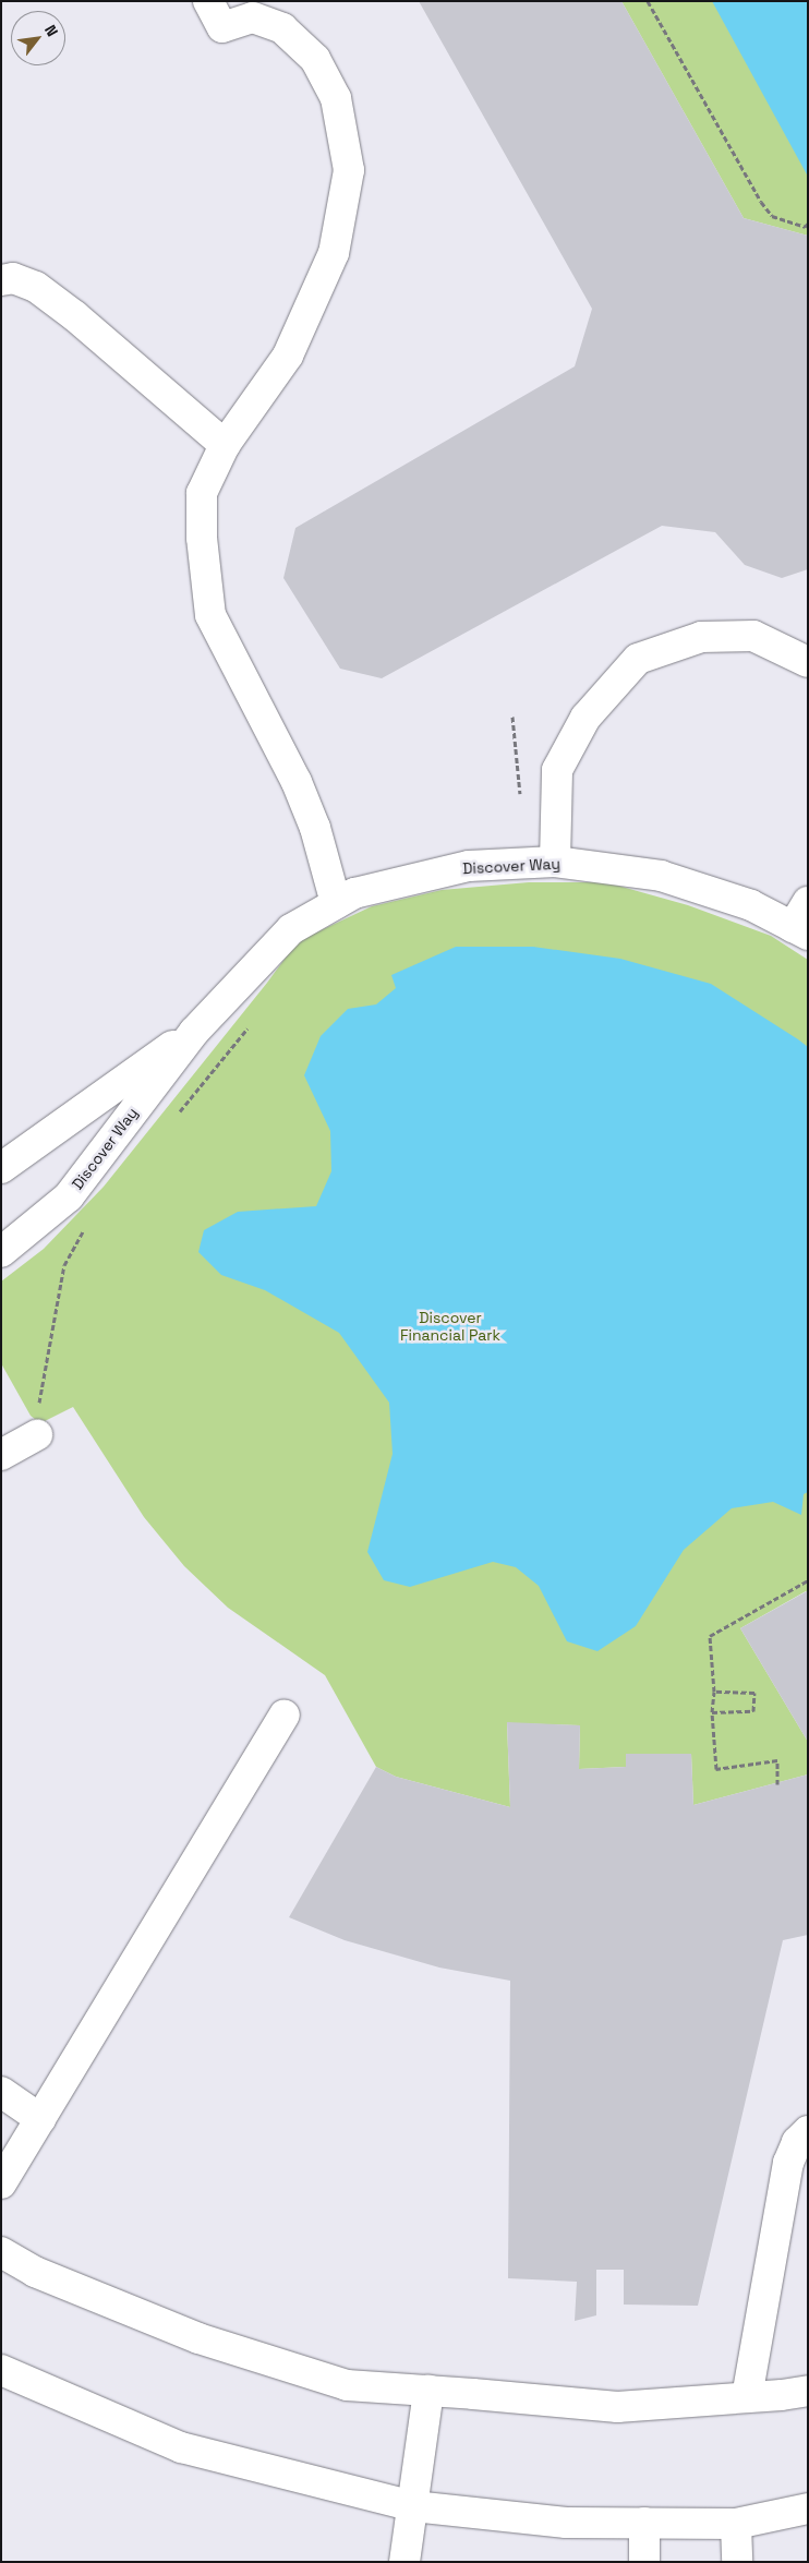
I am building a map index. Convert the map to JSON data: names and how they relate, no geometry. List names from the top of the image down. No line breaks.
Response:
{"streets":{"street":["Discover Way"]},"parks":["Discover Financial Park"],"north":"top right"}
